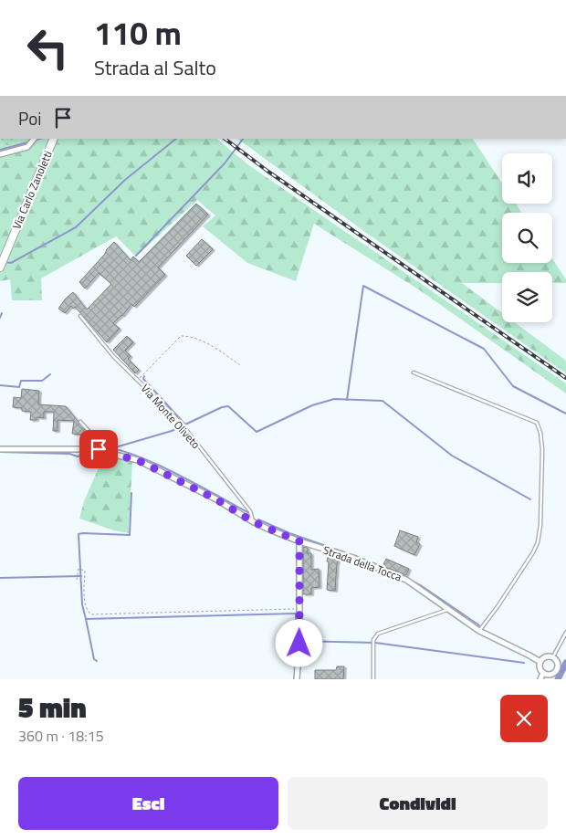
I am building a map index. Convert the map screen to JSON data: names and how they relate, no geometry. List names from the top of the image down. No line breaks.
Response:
{"streets":{"main road":["Via Carlo Zanoletti"],"street":["Strada della Tocca"],"lane":["Via Monte Oliveto"]},"crossings":[["Via Monte Oliveto","Strada della Tocca"]],"page":{"turn":["110 m","Strada al Salto"],"then":"Poi","heading":["5 min","360 m · 18:15"],"buttons":["Esci","Condividi"]}}
